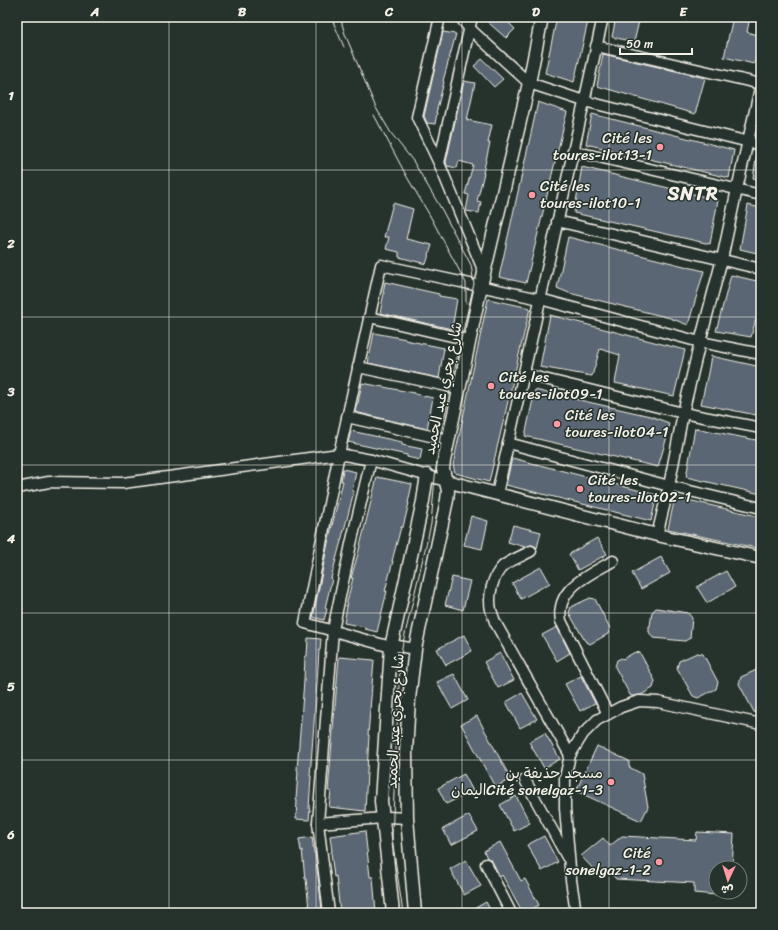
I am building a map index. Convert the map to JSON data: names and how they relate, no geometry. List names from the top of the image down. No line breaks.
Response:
{"streets":{"street":["شارع بحري عبد الحميد"]},"districts":["SNTR"],"places":["Cité les toures-ilot13-1","Cité les toures-ilot10-1","Cité les toures-ilot09-1","Cité les toures-ilot04-1","Cité les toures-ilot02-1","مسجد حذيفة بن اليمانCité sonelgaz-1-3","Cité sonelgaz-1-2"],"scale_bar":"50 m","north":"bottom","grid":{"columns":["A","B","C","D","E"],"rows":["1","2","3","4","5","6"]}}
